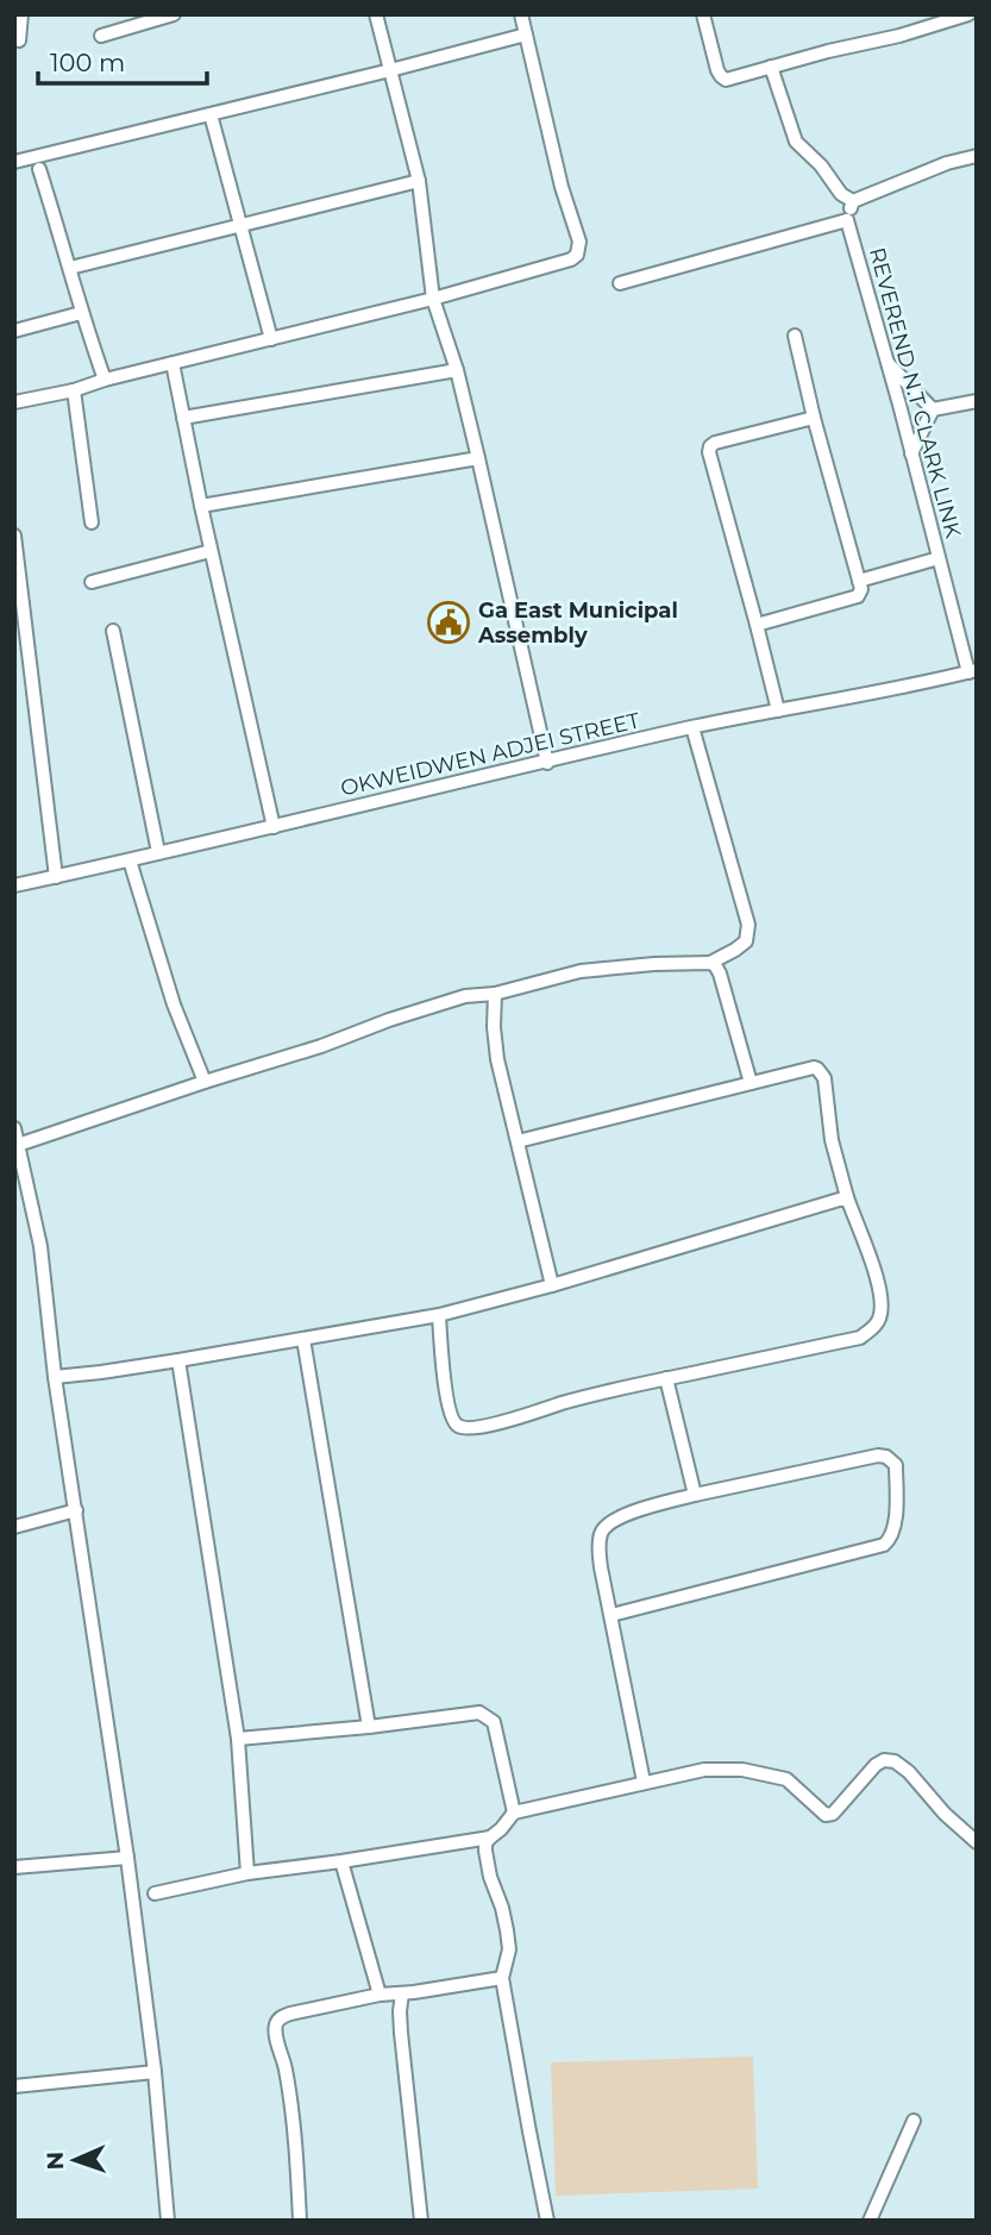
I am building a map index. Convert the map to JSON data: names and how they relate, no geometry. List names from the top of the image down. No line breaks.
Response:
{"streets":{"street":["REVEREND N.T CLARK LINK","OKWEIDWEN ADJEI STREET"]},"crossings":[["REVEREND N.T CLARK LINK","OKWEIDWEN ADJEI STREET"]],"places":{"public building":["Ga East Municipal Assembly"]},"scale_bar":"100 m","north":"left"}
